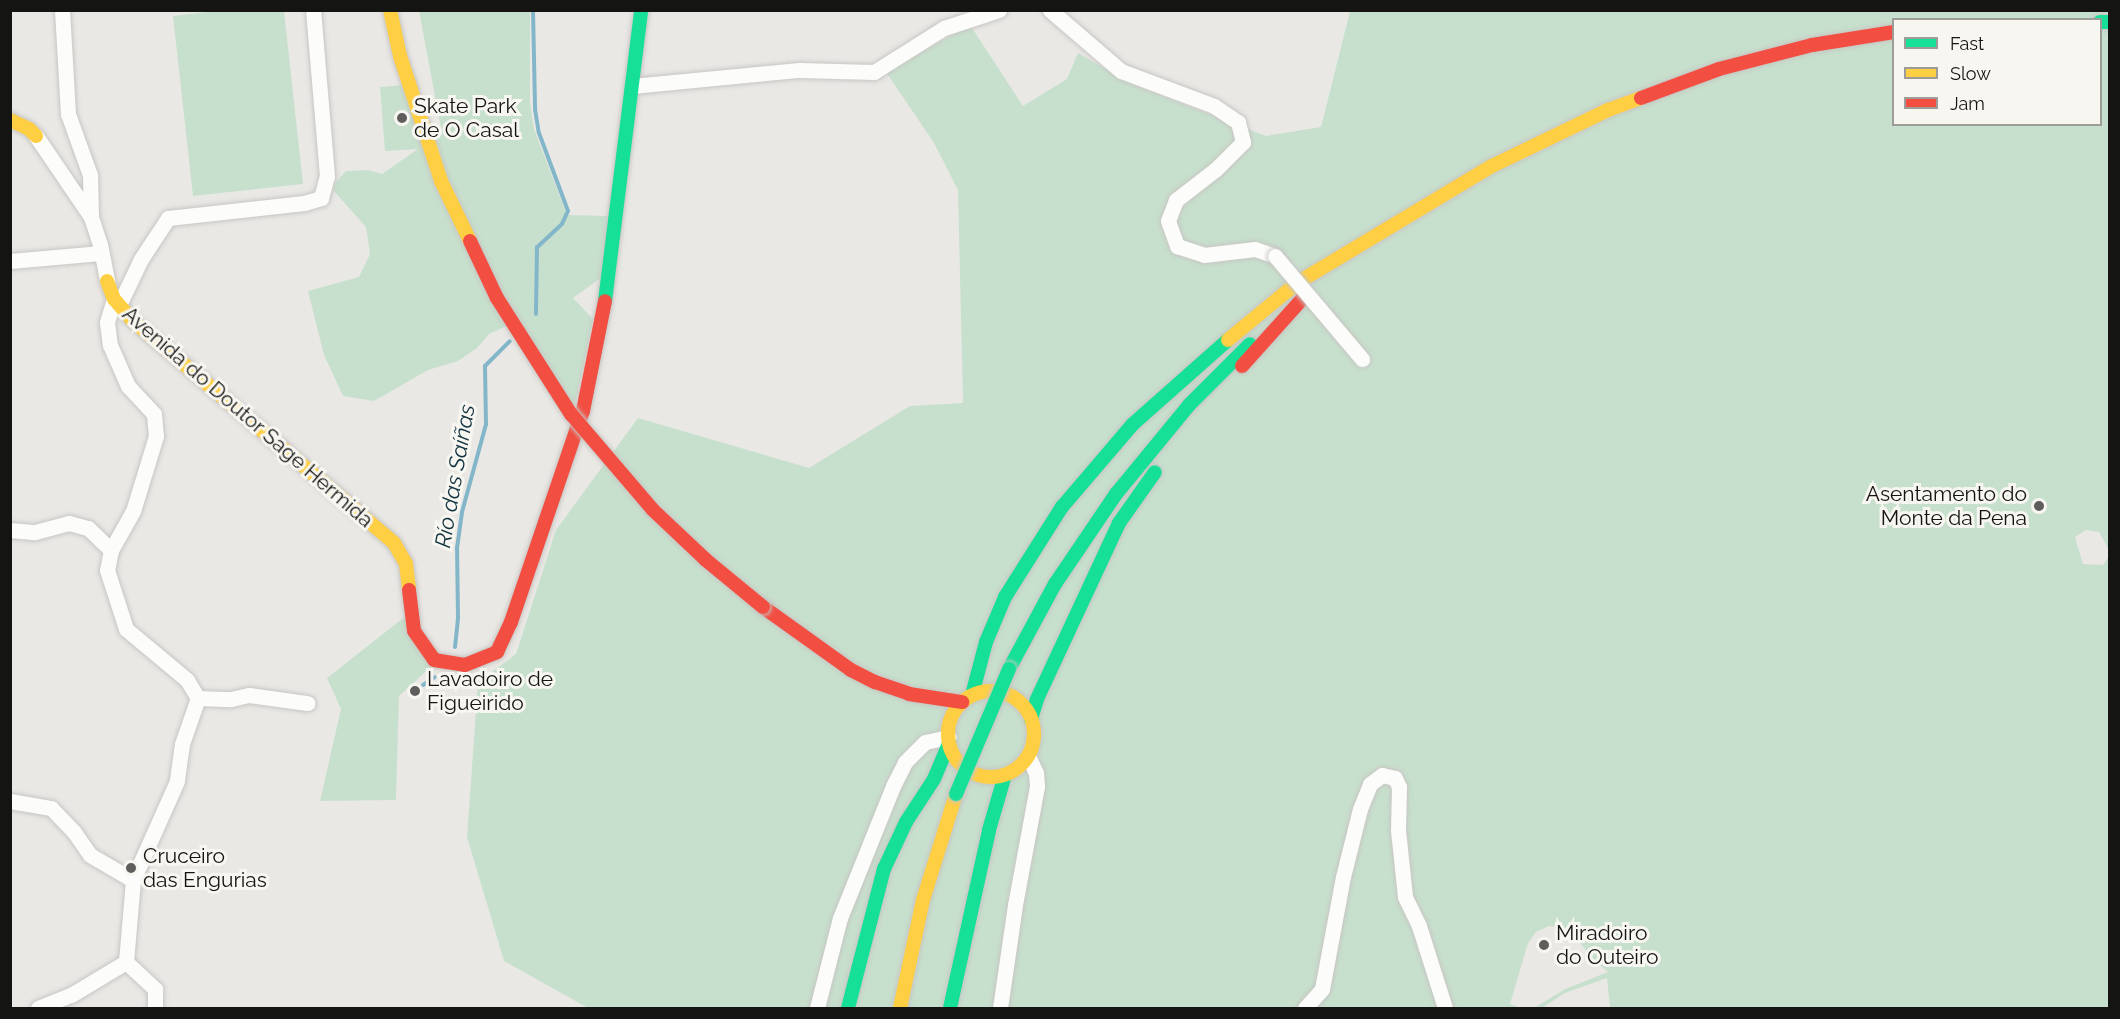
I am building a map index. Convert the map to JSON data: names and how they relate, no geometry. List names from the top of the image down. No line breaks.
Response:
{"streets":{"main road":["Avenida do Doutor Sage Hermida"]},"water":["Río das Saíñas"],"places":["Skate Park de O Casal","Asentamento do Monte da Pena","Lavadoiro de Figueirido","Cruceiro das Engurias","Miradoiro do Outeiro"],"legend":["Fast","Slow","Jam"]}
